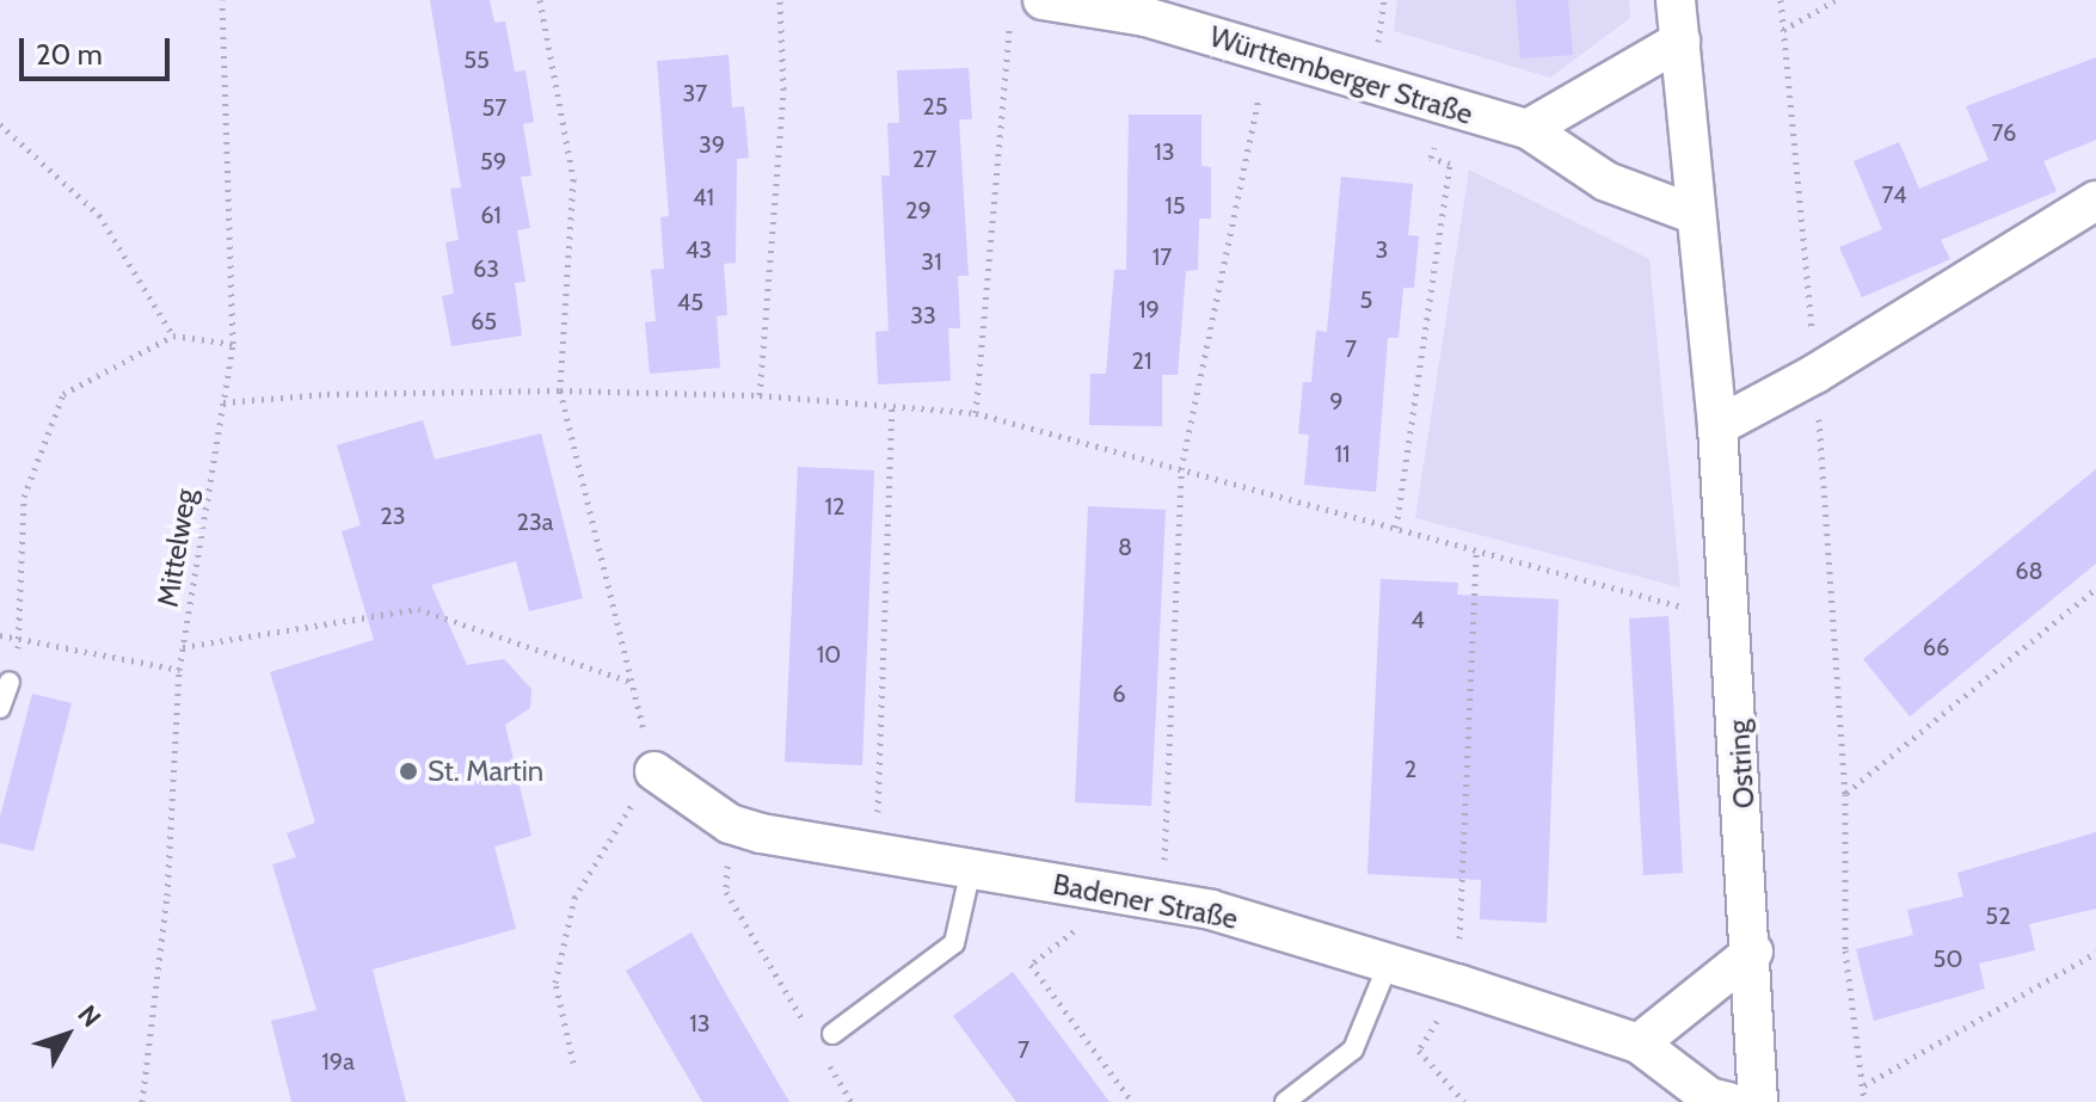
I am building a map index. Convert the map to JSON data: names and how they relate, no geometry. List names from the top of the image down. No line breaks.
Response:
{"streets":{"street":["Württemberger Straße","Ostring","Badener Straße"],"path":["Mittelweg"]},"crossings":[["Württemberger Straße","Ostring"]],"places":["St. Martin"],"house_numbers":["55","37","25","57","76","39","13","27","59","74","41","15","29","61","43","3","17","31","63","5","45","19","33","65","7","21","9","11","12","23","23a","8","68","4","66","10","6","2","52","50","13","7","19a"],"scale_bar":"20 m","north":"top right"}
